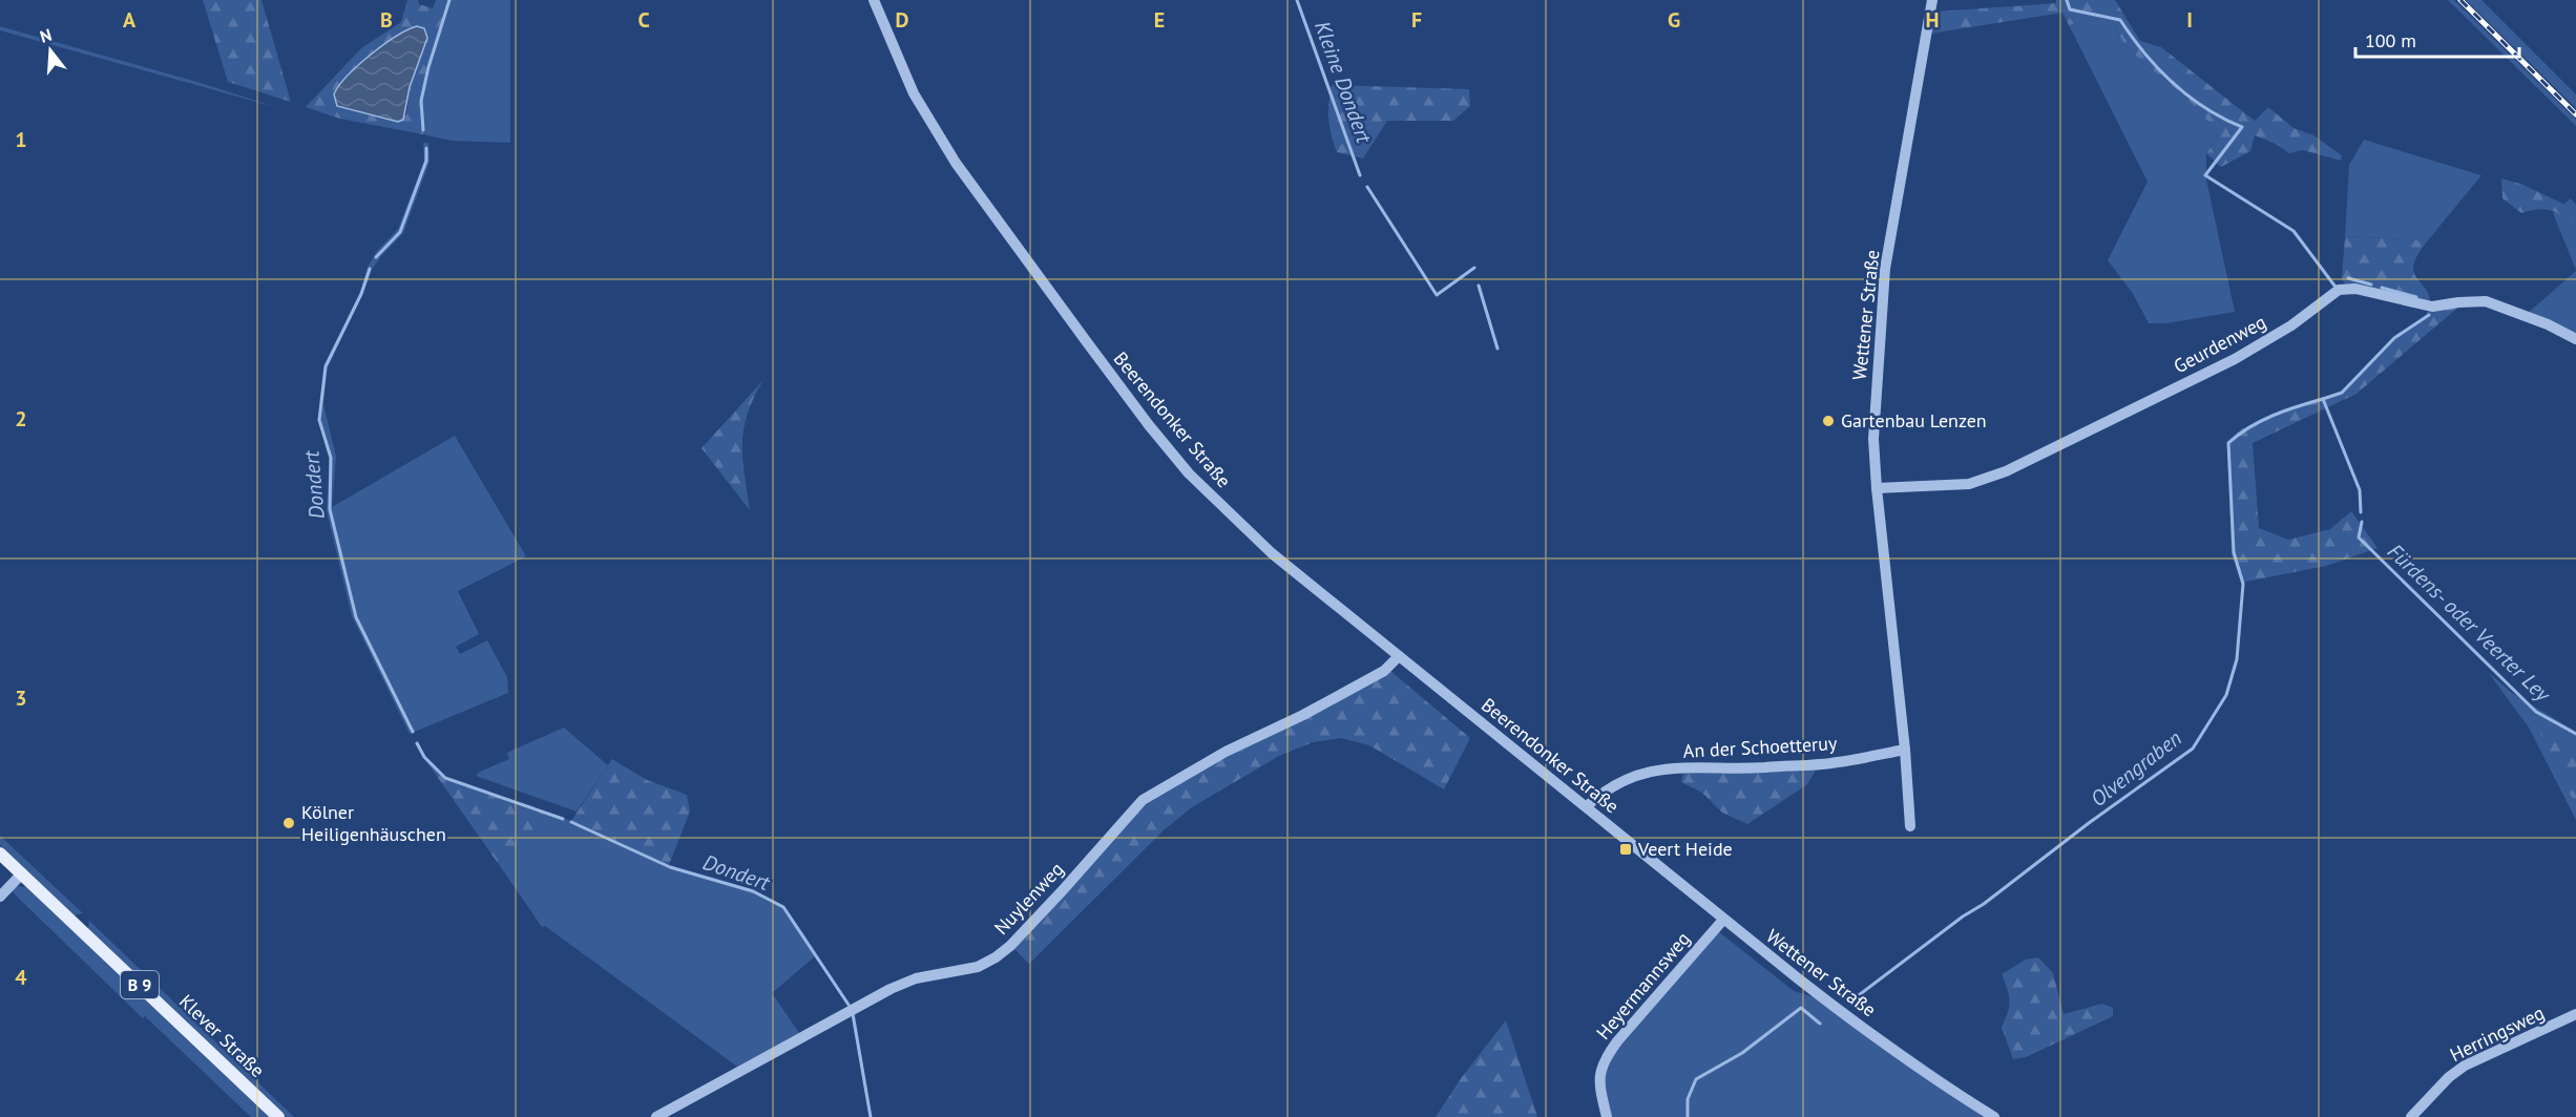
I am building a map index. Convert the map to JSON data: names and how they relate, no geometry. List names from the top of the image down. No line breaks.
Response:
{"streets":{"main road":["B 9","Klever Straße"],"street":["Wettener Straße","Geurdenweg","Beerendonker Straße","An der Schoetteruy","Nuylenweg","Heyermannsweg","Herringsweg"]},"crossings":[["Wettener Straße","Geurdenweg"],["Wettener Straße","Beerendonker Straße"],["Wettener Straße","An der Schoetteruy"],["Wettener Straße","Heyermannsweg"],["Beerendonker Straße","An der Schoetteruy"],["Beerendonker Straße","Nuylenweg"]],"water":["Kleine Dondert","Dondert","Fürdens- oder Veerter Ley","Olvengraben"],"places":{"other":["Gartenbau Lenzen","Kölner Heiligenhäuschen"],"transit":["Veert Heide"]},"scale_bar":"100 m","north":"top","grid":{"columns":["A","B","C","D","E","F","G","H","I"],"rows":["1","2","3","4"]}}
